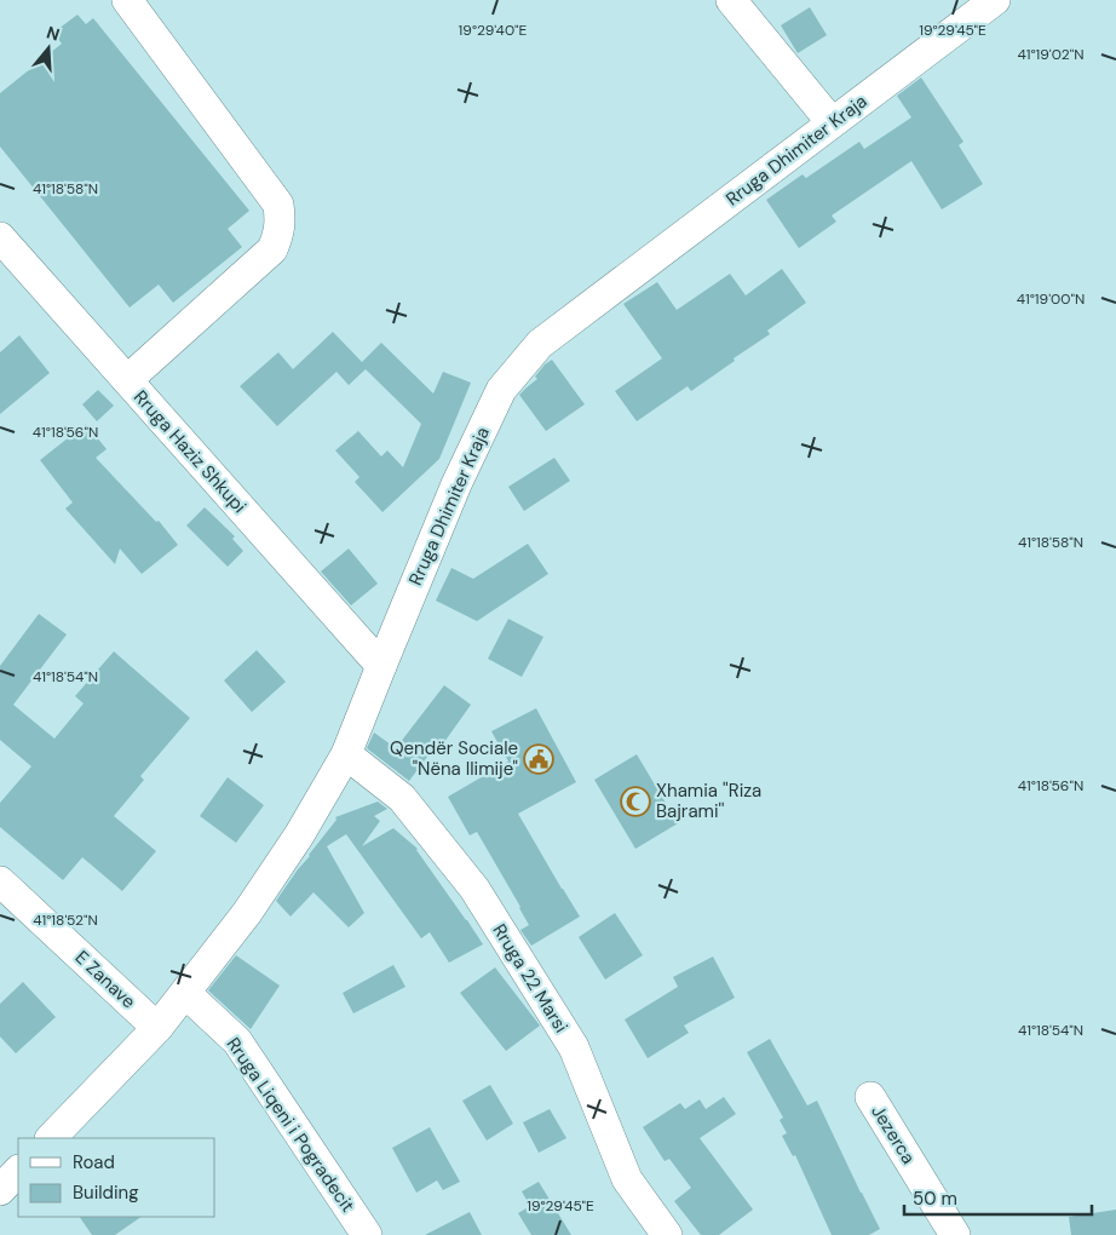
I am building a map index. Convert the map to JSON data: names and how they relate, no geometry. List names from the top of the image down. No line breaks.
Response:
{"streets":{"street":["Rruga Dhimiter Kraja","Rruga Haziz Shkupi","Rruga 22 Marsi","E Zanave","Rruga Liqeni i Pogradecit","Jezerca"]},"crossings":[["Rruga Dhimiter Kraja","Rruga Haziz Shkupi"],["Rruga Dhimiter Kraja","Rruga 22 Marsi"],["Rruga Dhimiter Kraja","E Zanave"],["Rruga Dhimiter Kraja","Rruga Liqeni i Pogradecit"]],"places":{"public building":["Qendër Sociale \"Nëna Ilimije\""],"mosque":["Xhamia ''Riza Bajrami''"]},"legend":["Road","Building"],"scale_bar":"50 m","north":"top","coordinates":["19°29'40\"E","19°29'45\"E","41°19'02\"N","41°18'58\"N","41°19'00\"N","41°18'56\"N","41°18'54\"N","41°18'52\"N"]}
